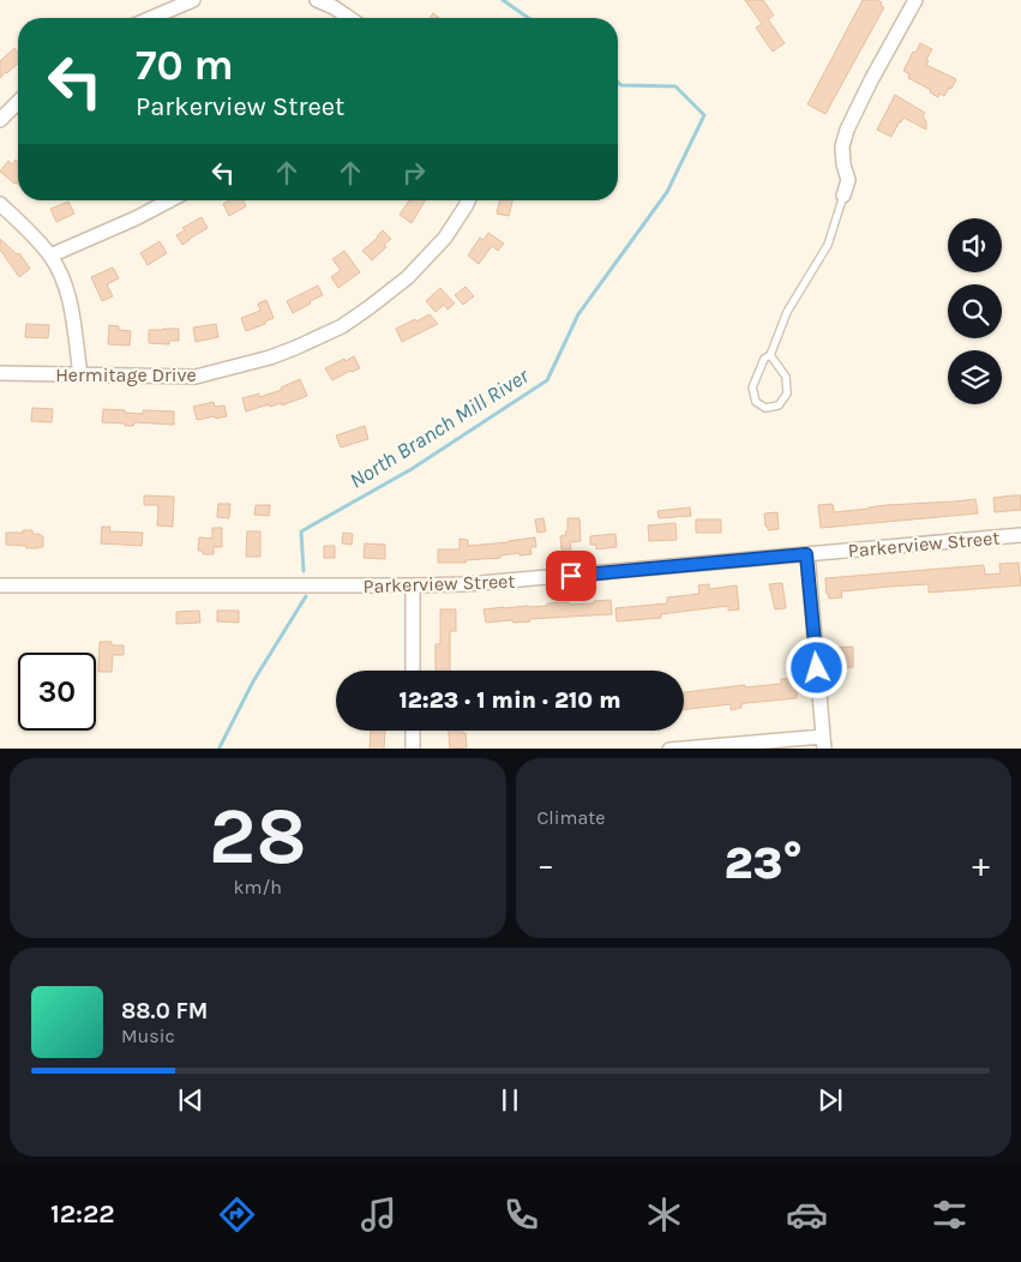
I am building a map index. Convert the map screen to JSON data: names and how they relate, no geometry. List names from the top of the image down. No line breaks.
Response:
{"streets":{"street":["Hermitage Drive","Parkerview Street"]},"water":["North Branch Mill River"],"page":{"turn":["70 m","Parkerview Street"],"limit":"30","trip":"12:23 · 1 min · 210 m","tile":[["28","km/h"],"Climate"],"heat":["−","23°","+"],"song":["88.0 FM","Music"],"tabs":"12:22"}}
